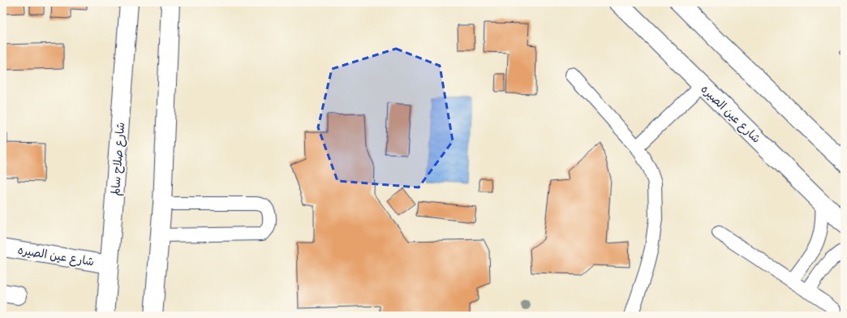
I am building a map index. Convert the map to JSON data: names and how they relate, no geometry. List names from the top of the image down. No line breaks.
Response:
{"streets":{"main road":["شارع عين الصيره","شارع صلاح سالم"]},"crossings":[["شارع عين الصيره","شارع صلاح سالم"]]}
